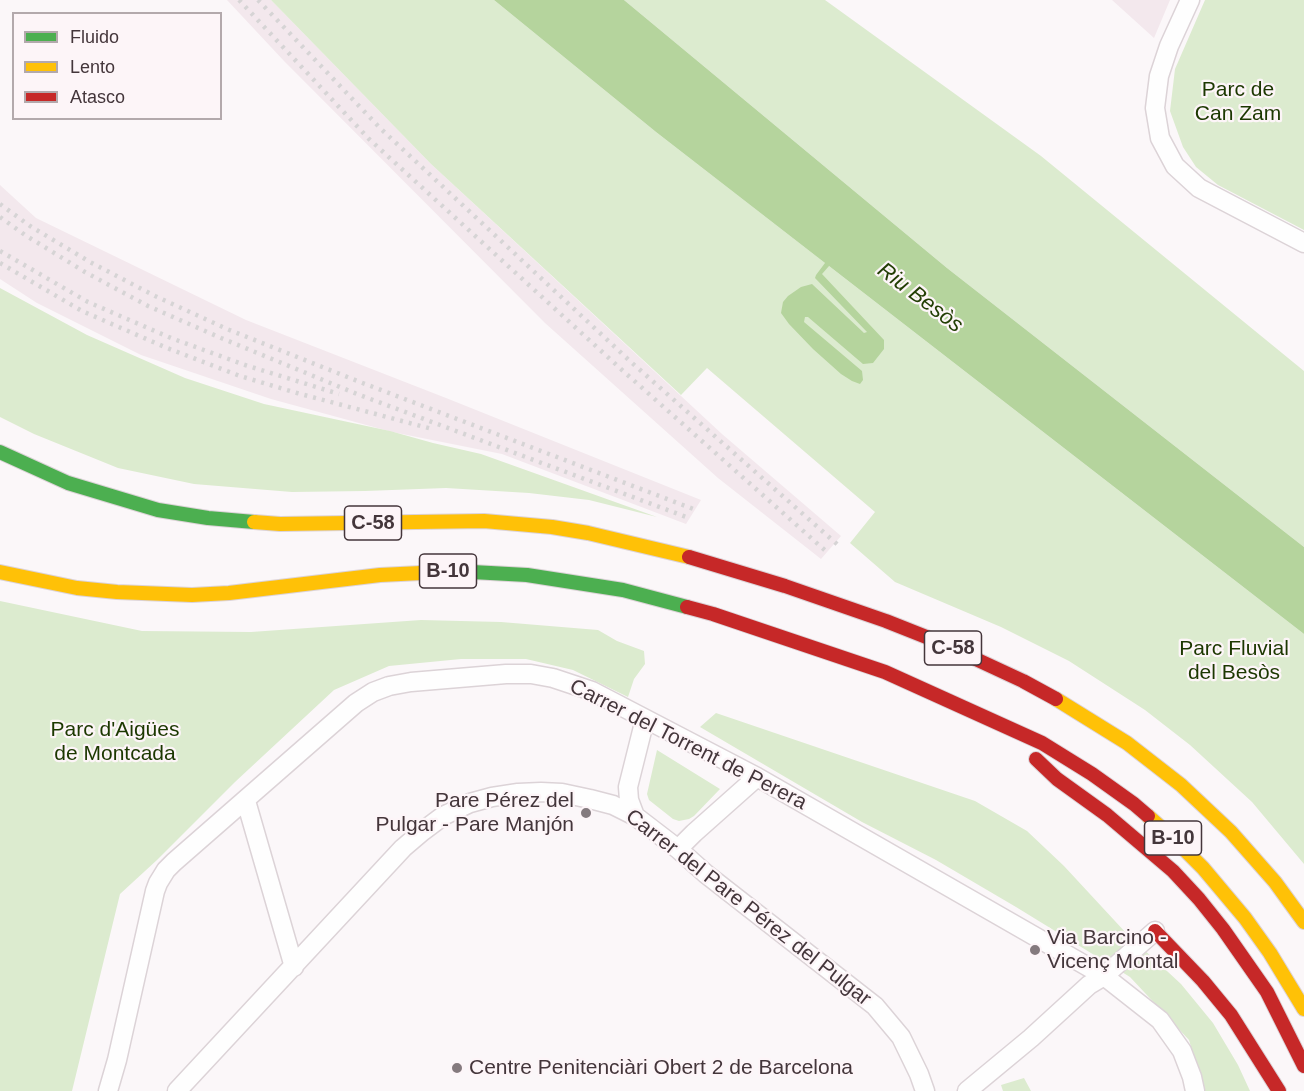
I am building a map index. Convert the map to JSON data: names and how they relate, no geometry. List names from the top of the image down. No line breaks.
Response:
{"streets":{"highway":["C-58","B-10"],"street":["Carrer del Torrent de Perera","Carrer del Pare Pérez del Pulgar"]},"water":["Riu Besòs"],"parks":["Parc de Can Zam","Parc Fluvial del Besòs","Parc d'Aigües de Montcada"],"places":["Pare Pérez del Pulgar - Pare Manjón","Via Barcino - Vicenç Montal","Centre Penitenciàri Obert 2 de Barcelona"],"legend":["Fluido","Lento","Atasco"]}
